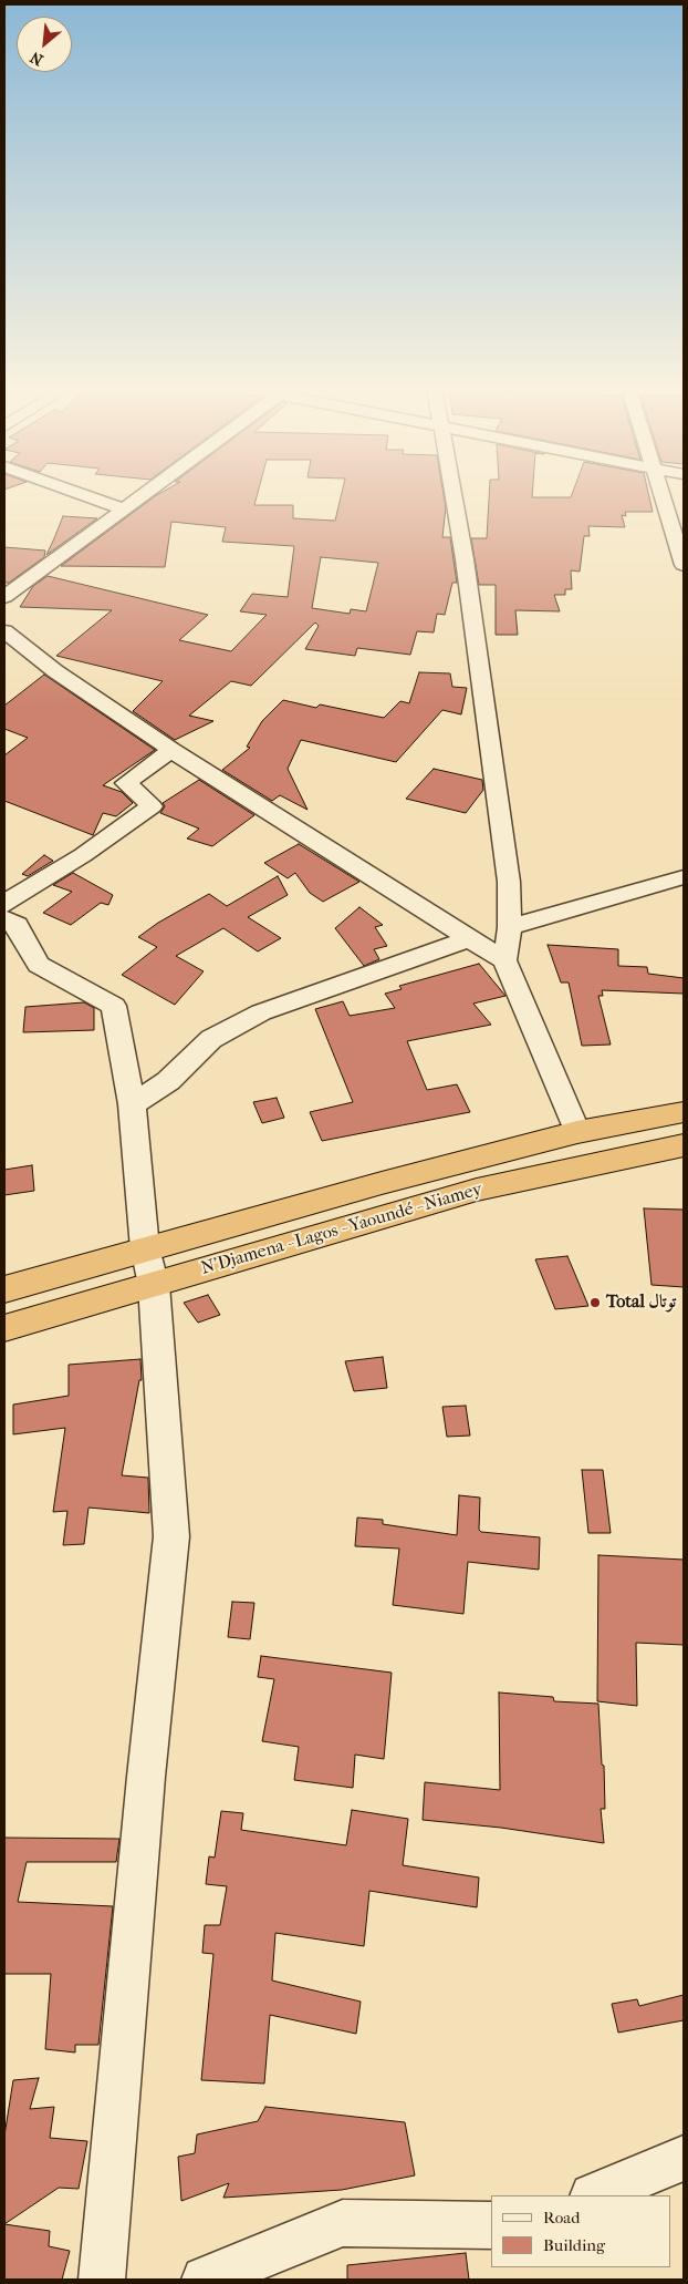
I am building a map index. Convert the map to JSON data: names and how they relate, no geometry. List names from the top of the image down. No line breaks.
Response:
{"streets":{"highway":["N'Djamena - Lagos - Yaoundé - Niamey"]},"places":["Total توتال"],"legend":["Road","Building"],"north":"bottom left"}
